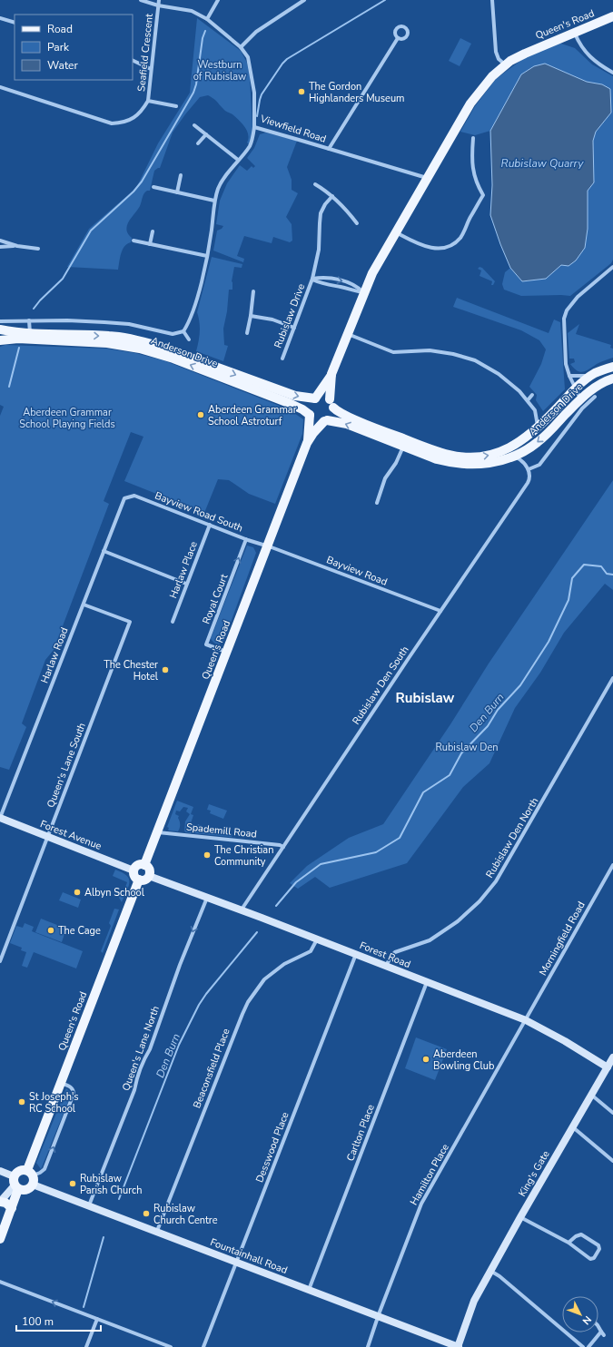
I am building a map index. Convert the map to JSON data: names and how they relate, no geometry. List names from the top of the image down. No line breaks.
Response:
{"streets":{"main road":["Queen's Road","Anderson Drive"],"street":["Seafield Crescent","Viewfield Road","Rubislaw Drive","Bayview Road South","Harlaw Place","Bayview Road","Royal Court","Harlaw Road","Rubislaw Den South","Queen's Lane South","Spademill Road","Forest Avenue","Rubislaw Den North","Morningfield Road","Forest Road","Queen's Lane North","Beaconsfield Place","Carlton Place","Desswood Place","King's Gate","Hamilton Place","Fountainhall Road"]},"crossings":[["Queen's Road","Viewfield Road"],["Queen's Road","Anderson Drive"],["Queen's Road","Bayview Road South"],["Queen's Road","Bayview Road"],["Queen's Road","Royal Court"],["Queen's Road","Spademill Road"],["Queen's Road","Forest Avenue"],["Queen's Road","Forest Road"],["Queen's Road","Fountainhall Road"],["Seafield Crescent","Viewfield Road"],["Bayview Road South","Harlaw Place"],["Bayview Road South","Bayview Road"],["Bayview Road South","Royal Court"],["Bayview Road South","Harlaw Road"],["Bayview Road","Rubislaw Den South"],["Harlaw Road","Queen's Lane South"],["Harlaw Road","Forest Avenue"],["Rubislaw Den South","Spademill Road"],["Rubislaw Den South","Forest Road"],["Queen's Lane South","Forest Avenue"],["Forest Avenue","Forest Road"],["Rubislaw Den North","Forest Road"],["Morningfield Road","Forest Road"],["Morningfield Road","Hamilton Place"],["Forest Road","Queen's Lane North"],["Forest Road","Beaconsfield Place"],["Forest Road","Carlton Place"],["Forest Road","Desswood Place"],["Forest Road","King's Gate"],["Forest Road","Hamilton Place"],["Queen's Lane North","Fountainhall Road"],["Beaconsfield Place","Fountainhall Road"],["Carlton Place","Fountainhall Road"],["Desswood Place","Fountainhall Road"],["King's Gate","Fountainhall Road"],["Hamilton Place","Fountainhall Road"]],"one_way":["Royal Court","Queen's Lane North"],"districts":["Rubislaw"],"water":["Rubislaw Quarry","Den Burn"],"parks":["Westburn of Rubislaw","Aberdeen Grammar School Playing Fields","Rubislaw Den"],"places":["The Gordon Highlanders Museum","Aberdeen Grammar School Astroturf","The Chester Hotel","The Christian Community","Albyn School","The Cage","Aberdeen Bowling Club","St Joseph's RC School","Rubislaw Parish Church","Rubislaw Church Centre"],"legend":["Road","Park","Water"],"scale_bar":"100 m","north":"bottom right"}
